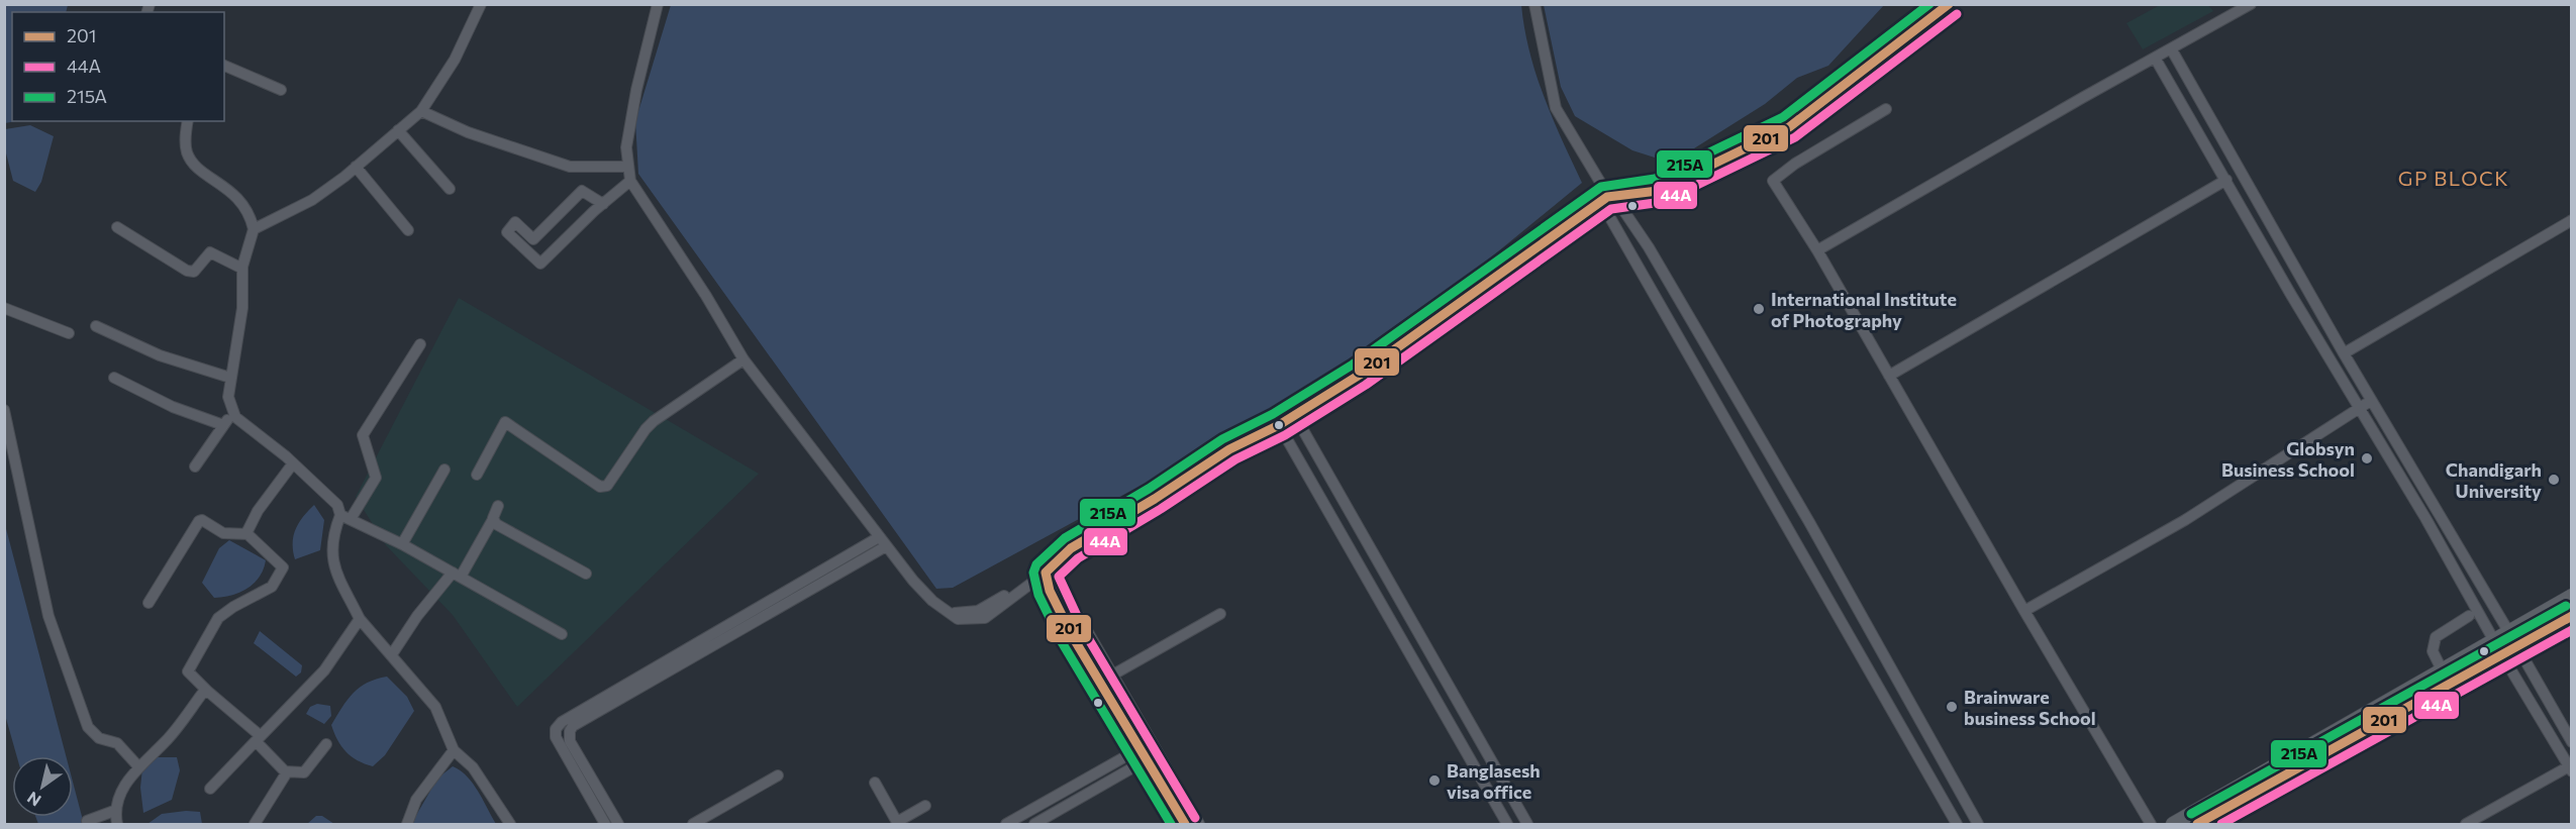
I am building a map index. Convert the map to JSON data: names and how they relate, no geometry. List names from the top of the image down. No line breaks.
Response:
{"districts":["GP BLOCK"],"places":["International Institute of Photography","Globsyn Business School","Chandigarh University","Brainware business School","Banglasesh visa office"],"lines":["transit line 201","transit line 215A","transit line 44A"],"legend":["201","44A","215A"],"north":"bottom left"}
